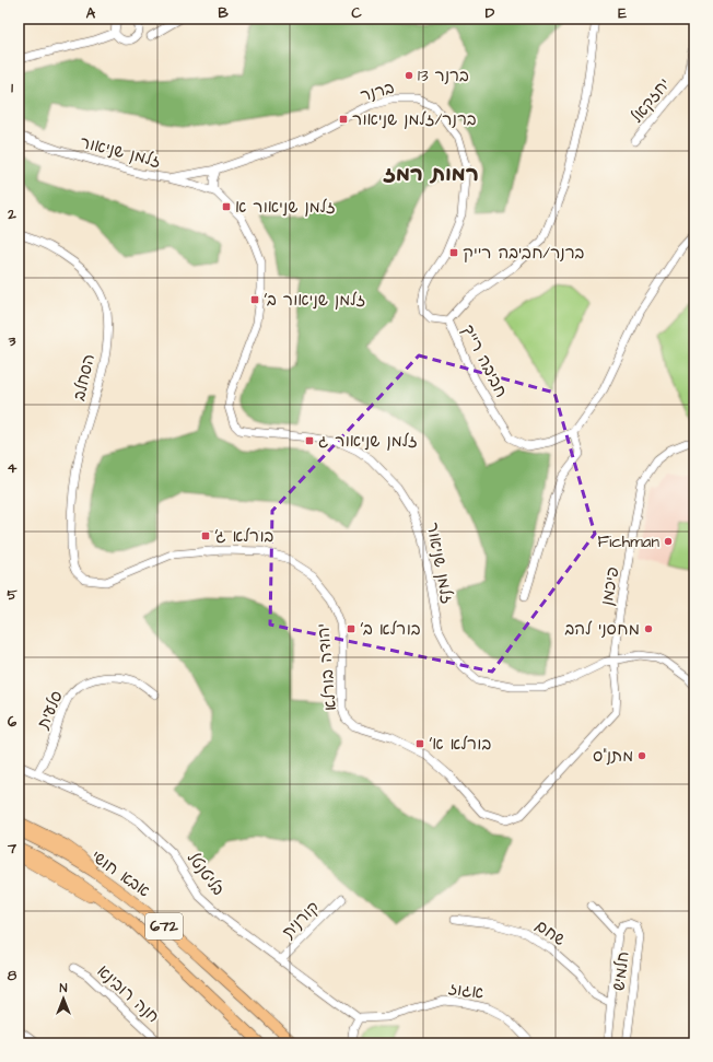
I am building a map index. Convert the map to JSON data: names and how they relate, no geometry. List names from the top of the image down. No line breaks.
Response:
{"streets":{"main road":["אבא חושי","672"],"street":["ברנר","יחזקאל","זלמן שניאור","חביבה רייך","הסחלב","פיכמן","יהודה בורלא","סלעית","בליטנטל","קורנית","שחם","חלמיש","אגוז","חנה רובינא"]},"crossings":[["ברנר","זלמן שניאור"],["ברנר","חביבה רייך"],["זלמן שניאור","פיכמן"],["זלמן שניאור","יהודה בורלא"],["הסחלב","יהודה בורלא"],["פיכמן","יהודה בורלא"],["סלעית","בליטנטל"],["בליטנטל","קורנית"],["בליטנטל","אגוז"],["שחם","חלמיש"]],"districts":["רמות רמז"],"places":{"other":["ברנר 13","Fichman","מחסני להב","מתנ\"ס"],"transit":["ברנר/זלמן שניאור","זלמן שניאור א","ברנר/חביבה רייק","זלמן שניאור ב׳","זלמן שניאור ג","בורלא ג׳","בורלא ב׳","בורלא א׳"]},"north":"top","grid":{"columns":["A","B","C","D","E"],"rows":["1","2","3","4","5","6","7","8"]}}
